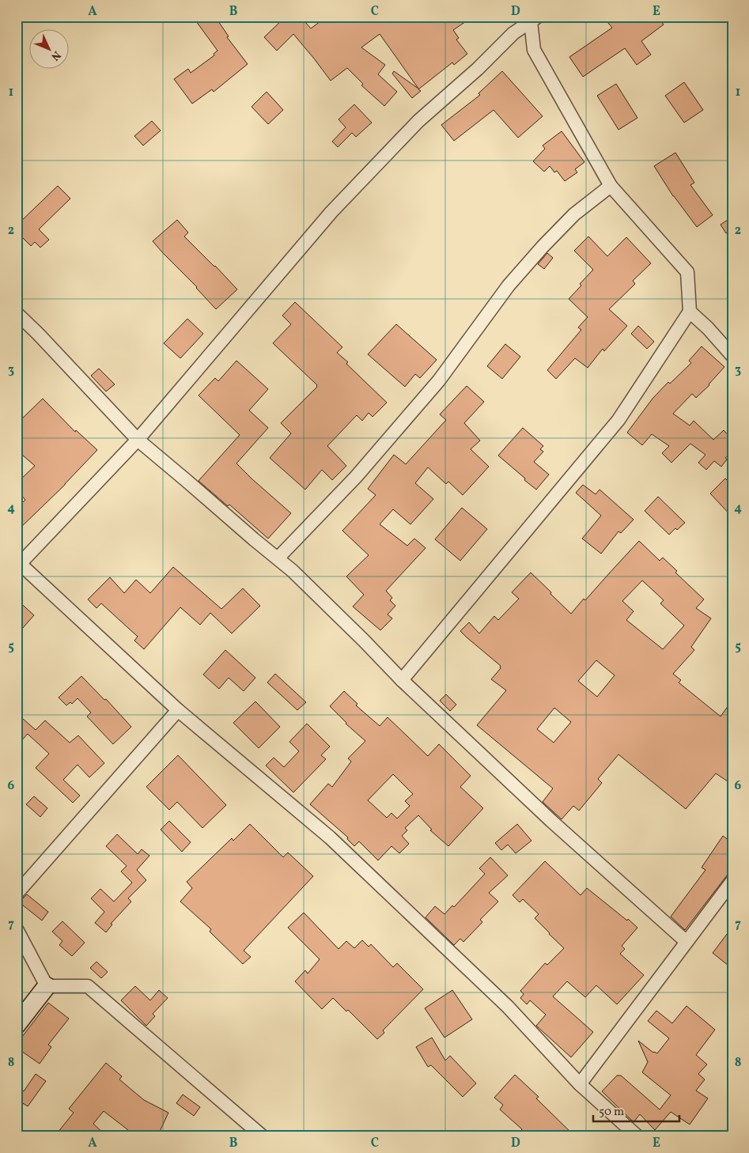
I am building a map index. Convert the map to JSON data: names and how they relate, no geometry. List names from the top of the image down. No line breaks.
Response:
{"scale_bar":"50 m","north":"bottom right","grid":{"columns":["A","B","C","D","E"],"rows":["1","2","3","4","5","6","7","8"]}}
